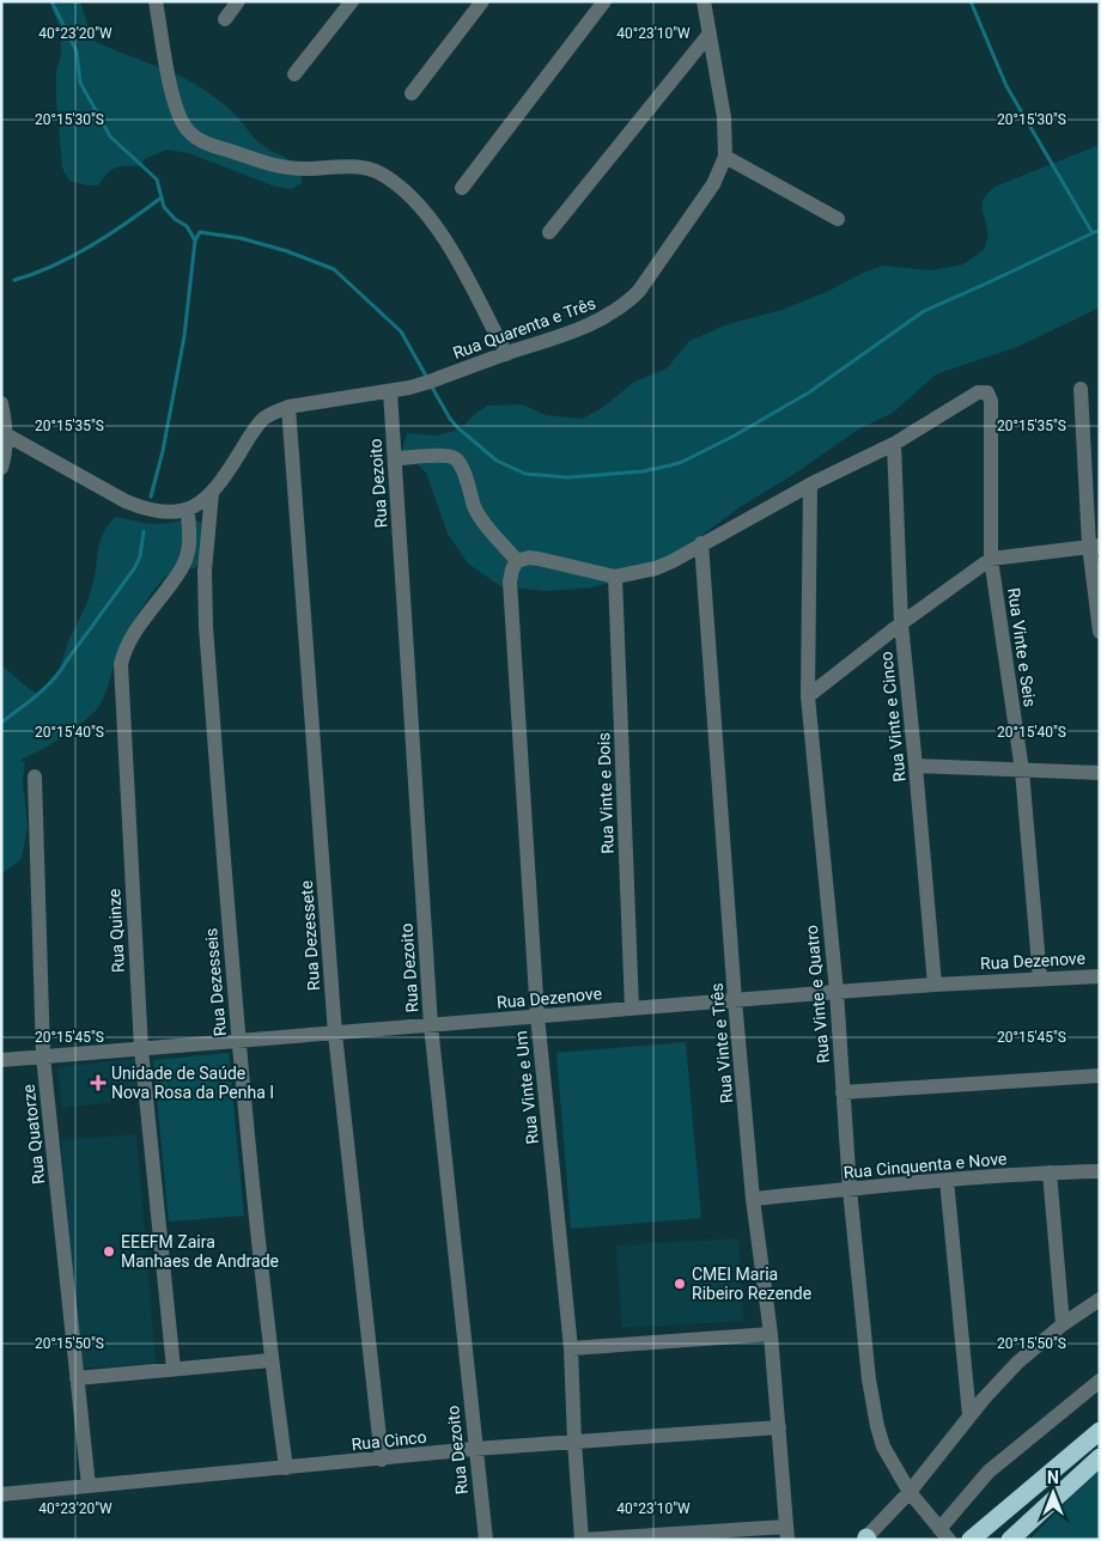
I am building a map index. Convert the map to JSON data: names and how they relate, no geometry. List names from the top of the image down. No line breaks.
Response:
{"streets":{"street":["Rua Quarenta e Três","Rua Dezoito","Rua Vinte e Seis","Rua Vinte e Cinco","Rua Vinte e Dois","Rua Quinze","Rua Dezessete","Rua Dezenove","Rua Dezesseis","Rua Vinte e Quatro","Rua Vinte e Três","Rua Vinte e Um","Rua Quatorze","Rua Cinquenta e Nove","Rua Cinco"]},"crossings":[["Rua Quarenta e Três","Rua Dezoito"],["Rua Quarenta e Três","Rua Quinze"],["Rua Quarenta e Três","Rua Dezessete"],["Rua Quarenta e Três","Rua Dezesseis"],["Rua Dezoito","Rua Dezenove"],["Rua Dezoito","Rua Cinco"],["Rua Vinte e Seis","Rua Vinte e Cinco"],["Rua Vinte e Seis","Rua Dezenove"],["Rua Vinte e Cinco","Rua Dezenove"],["Rua Vinte e Dois","Rua Dezenove"],["Rua Quinze","Rua Dezenove"],["Rua Dezessete","Rua Dezenove"],["Rua Dezessete","Rua Cinco"],["Rua Dezenove","Rua Dezesseis"],["Rua Dezenove","Rua Vinte e Quatro"],["Rua Dezenove","Rua Vinte e Três"],["Rua Dezenove","Rua Vinte e Um"],["Rua Dezenove","Rua Quatorze"],["Rua Dezesseis","Rua Cinco"],["Rua Vinte e Quatro","Rua Cinquenta e Nove"],["Rua Vinte e Três","Rua Cinquenta e Nove"],["Rua Vinte e Três","Rua Cinco"],["Rua Vinte e Um","Rua Cinco"],["Rua Quatorze","Rua Cinco"]],"places":{"health":["Unidade de Saúde Nova Rosa da Penha I"],"other":["EEEFM Zaira Manhaes de Andrade","CMEI Maria Ribeiro Rezende"]},"north":"top","coordinates":["40°23'20\"W","40°23'10\"W","20°15'30\"S","20°15'35\"S","20°15'40\"S","20°15'45\"S","20°15'50\"S"]}
